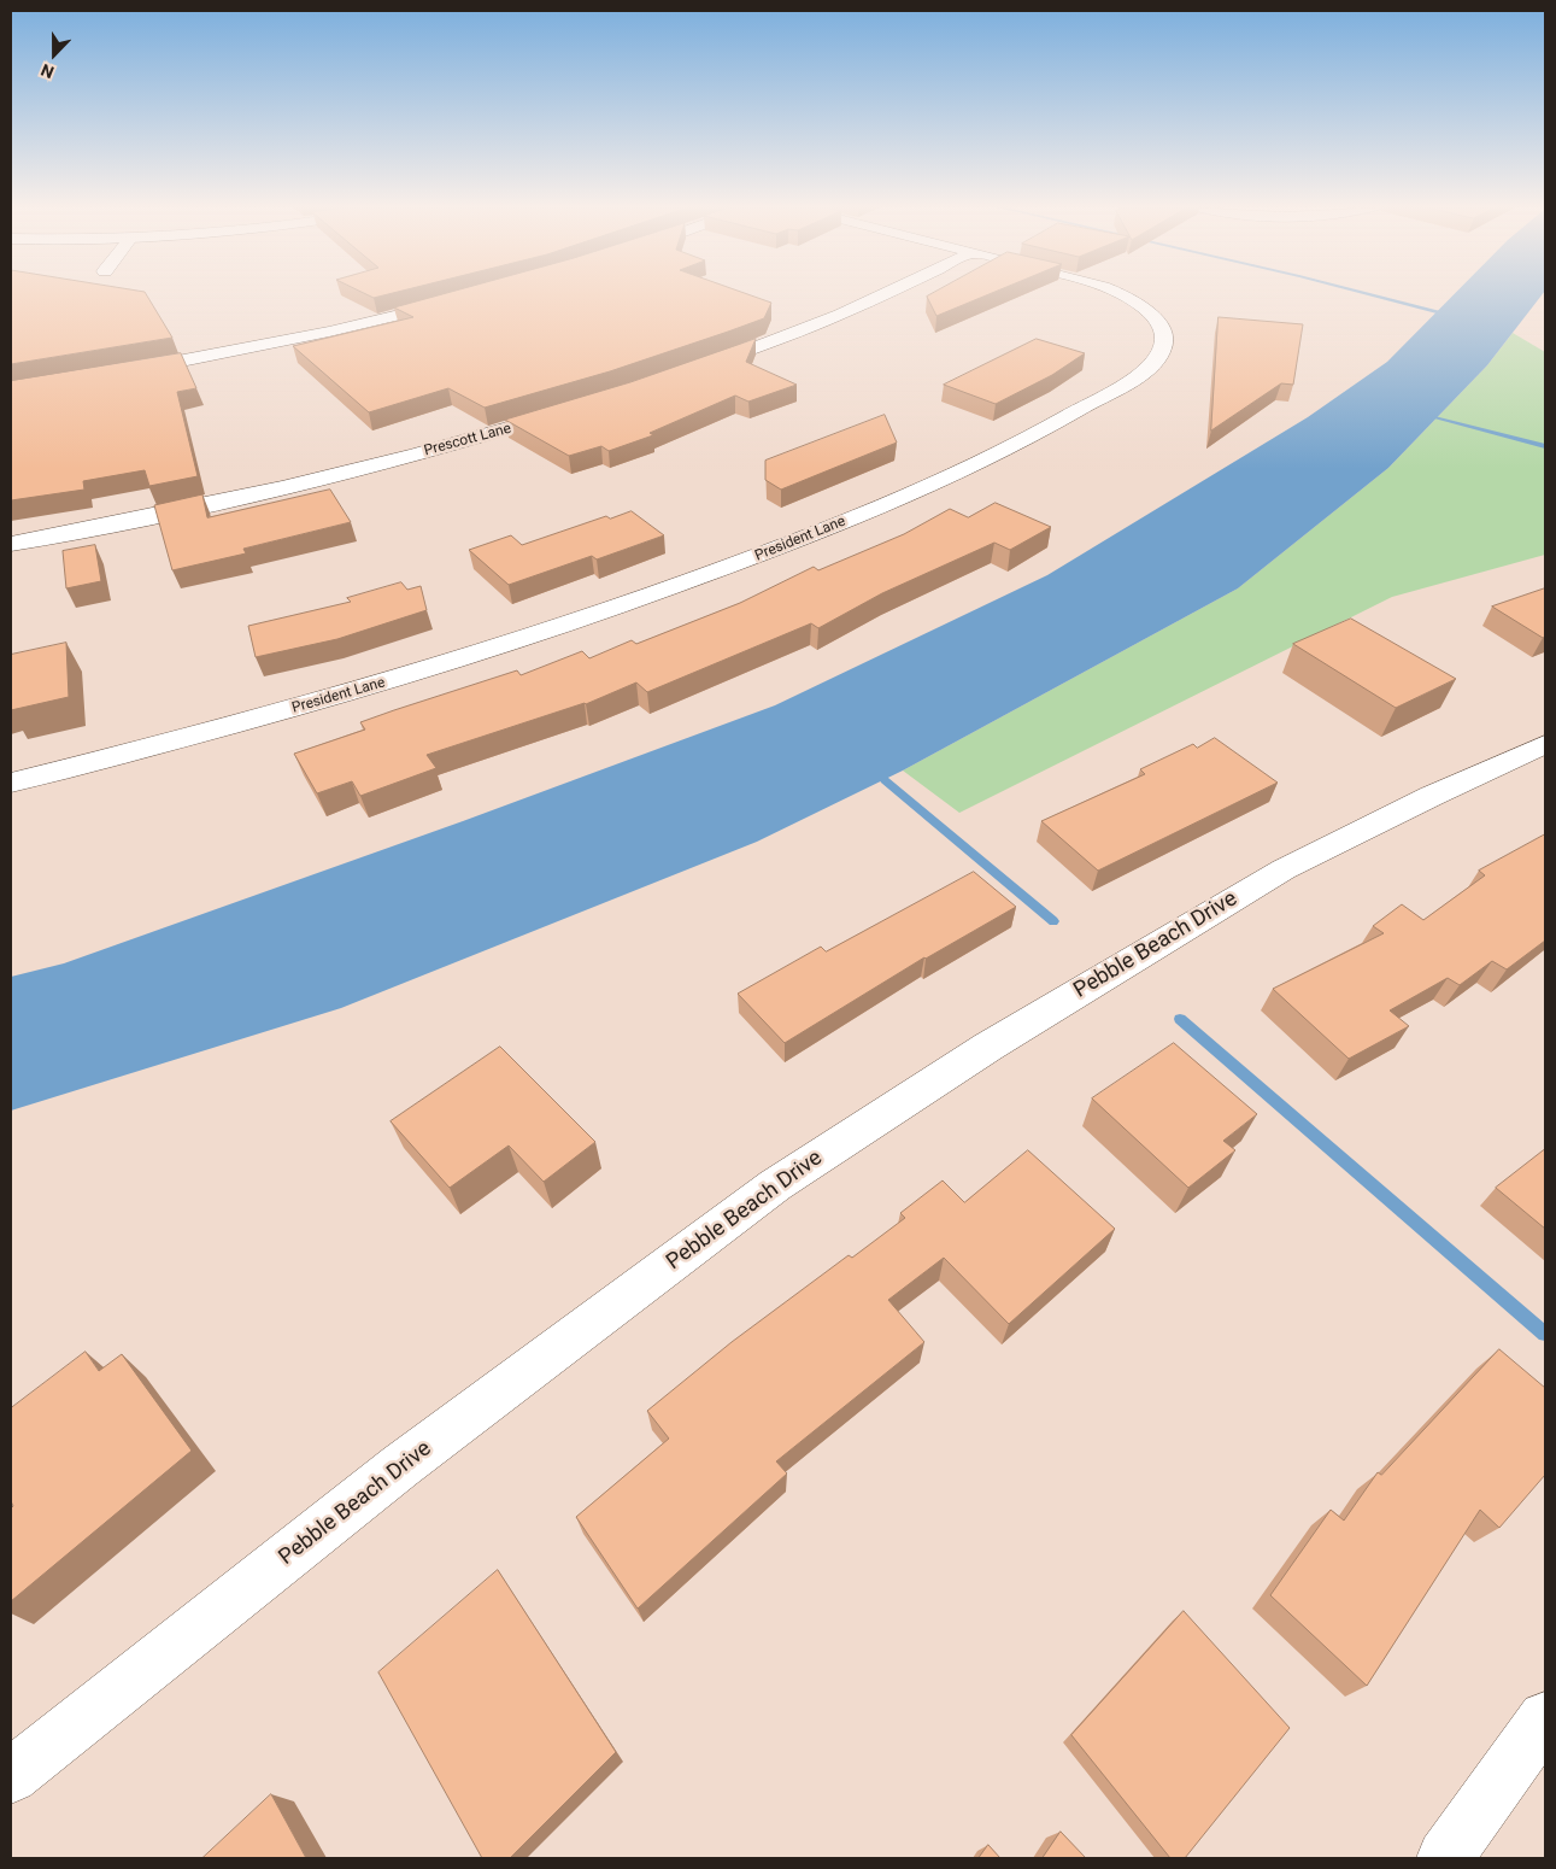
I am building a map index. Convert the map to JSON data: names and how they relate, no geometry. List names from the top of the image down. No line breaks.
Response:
{"streets":{"street":["Prescott Lane","President Lane","Pebble Beach Drive"]},"north":"bottom"}
